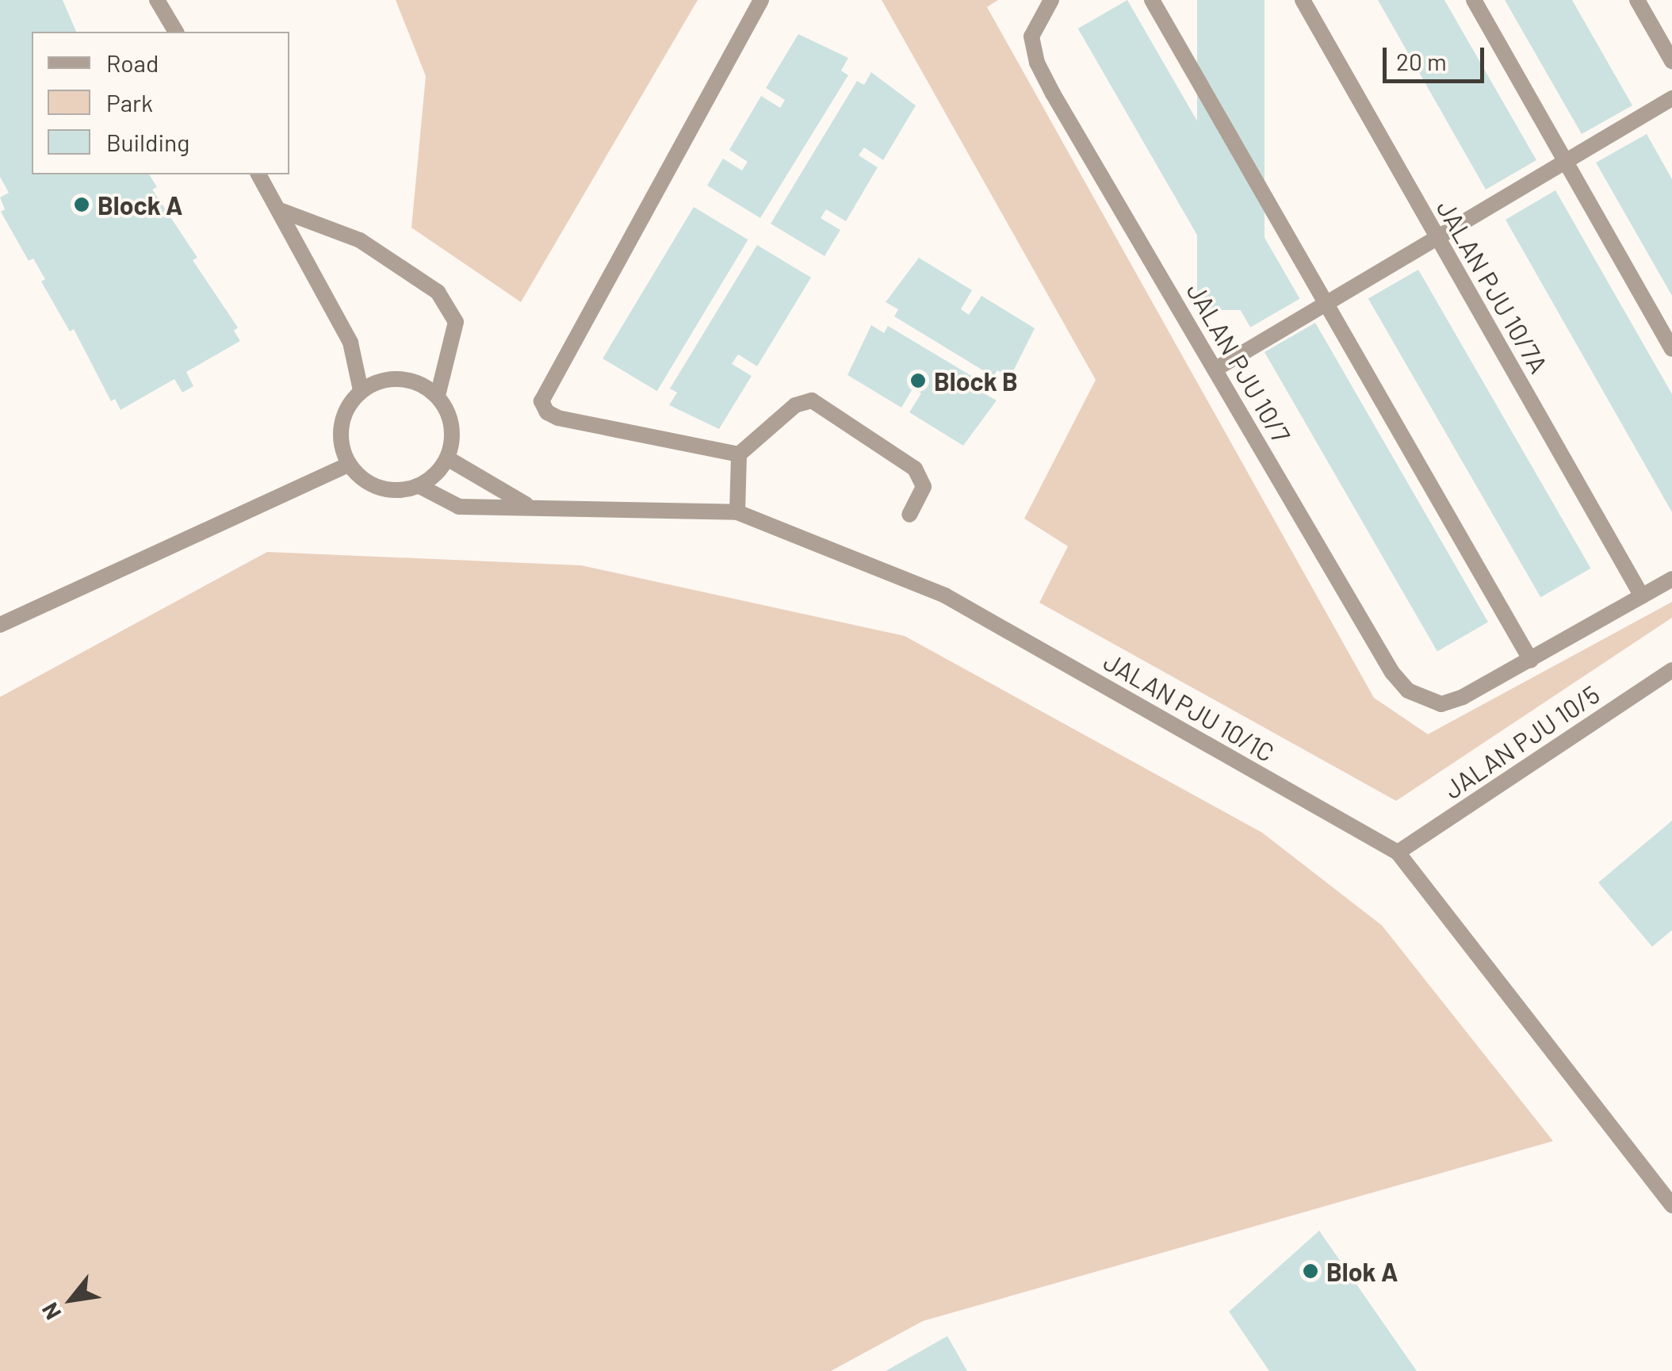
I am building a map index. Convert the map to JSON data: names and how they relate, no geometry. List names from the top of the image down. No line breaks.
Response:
{"streets":{"street":["JALAN PJU 10/7A","JALAN PJU 10/7","JALAN PJU 10/1C","JALAN PJU 10/5"]},"crossings":[["JALAN PJU 10/1C","JALAN PJU 10/5"]],"places":["Block A","Block B","Blok A"],"legend":["Road","Park","Building"],"scale_bar":"20 m","north":"bottom left"}
